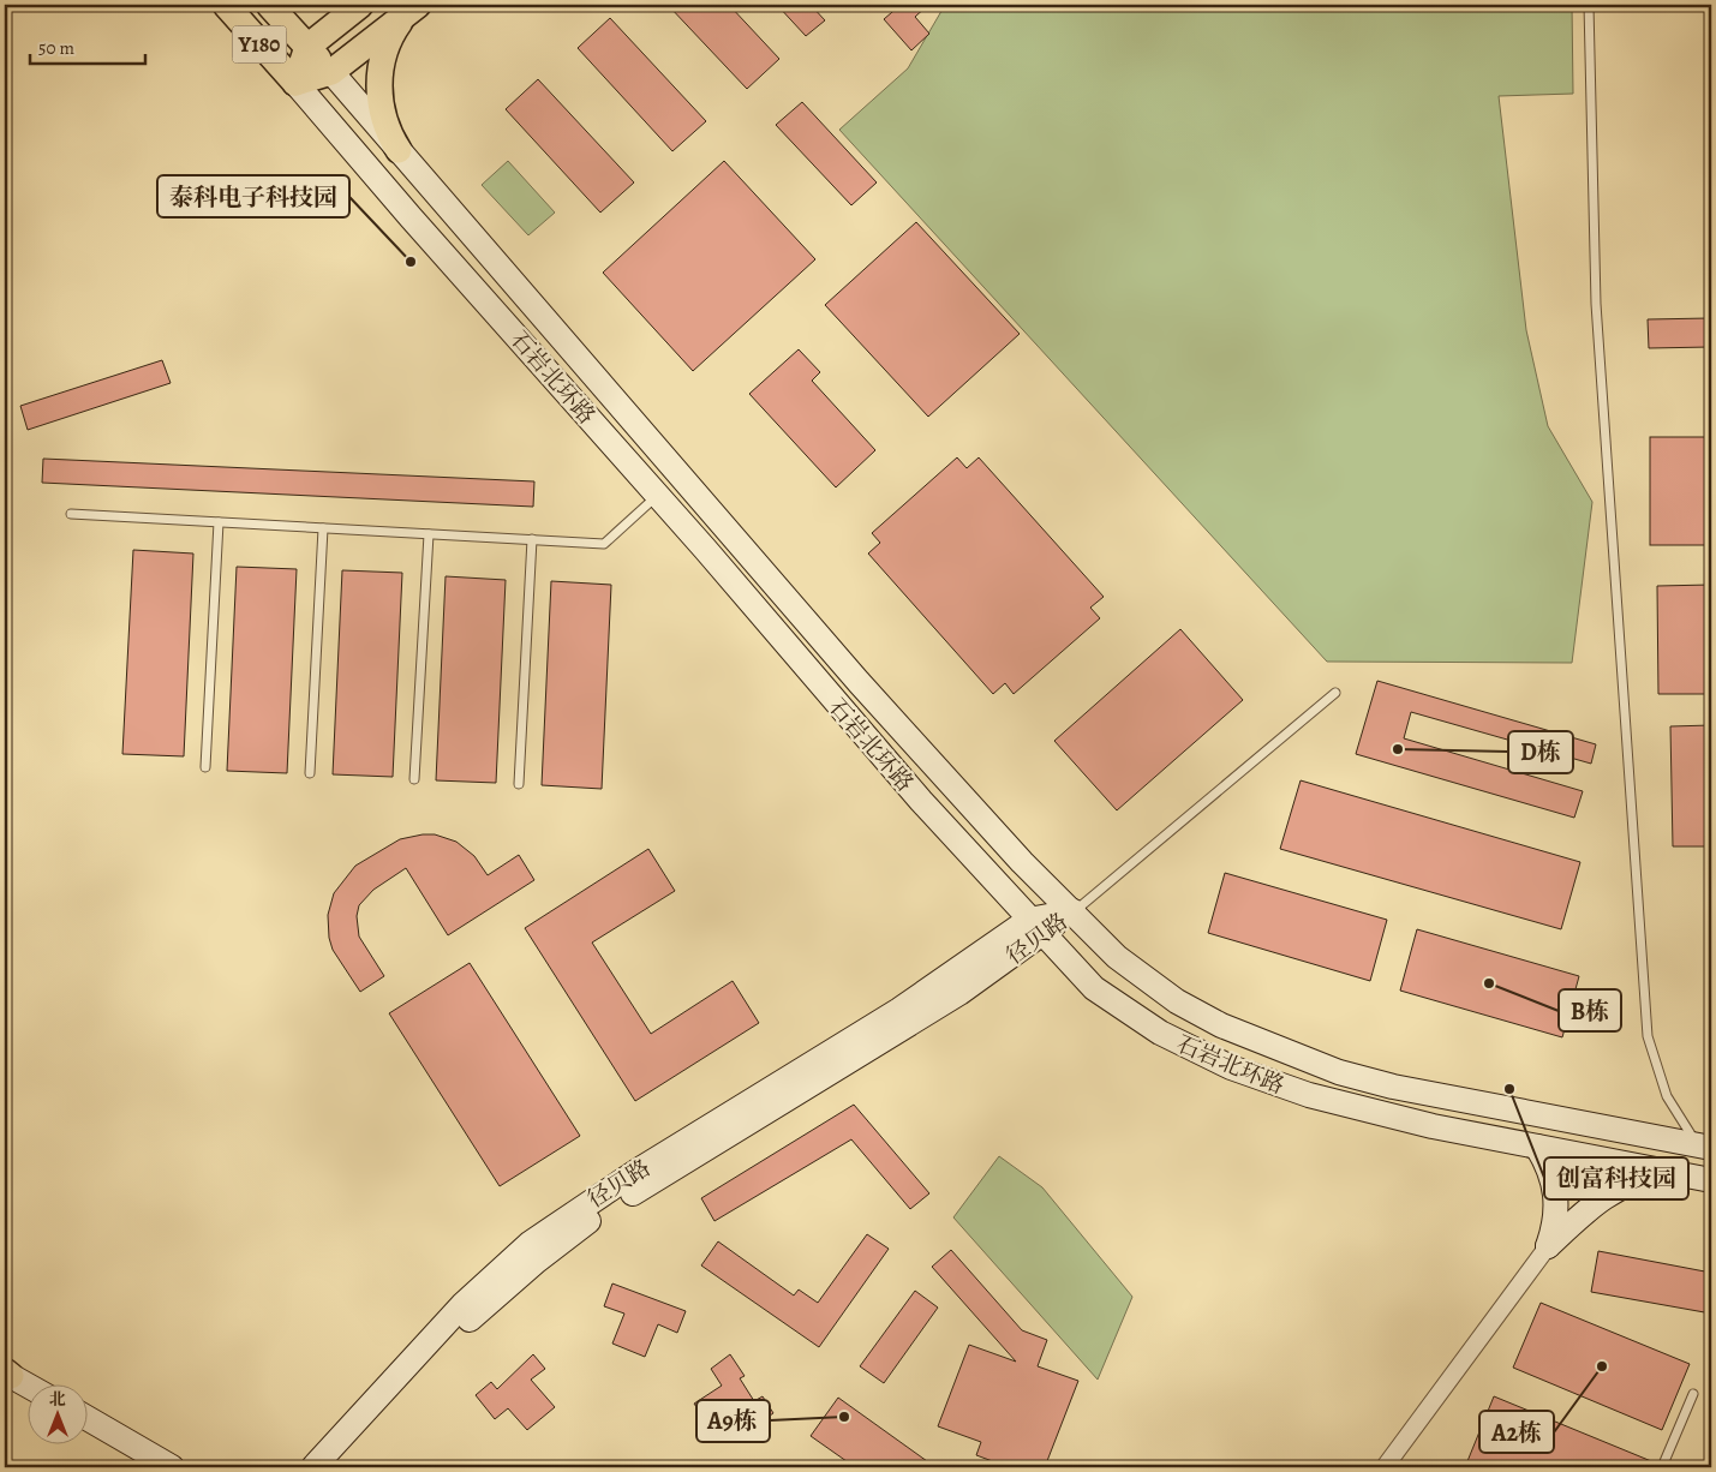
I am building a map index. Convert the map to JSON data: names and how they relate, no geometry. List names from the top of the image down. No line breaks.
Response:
{"streets":{"main road":["Y180","石岩北环路","径贝路"]},"crossings":[["石岩北环路","径贝路"]],"places":["泰科电子科技园","D栋","B栋","创富科技园","A2栋","A9栋"],"scale_bar":"50 m","north":"top"}
